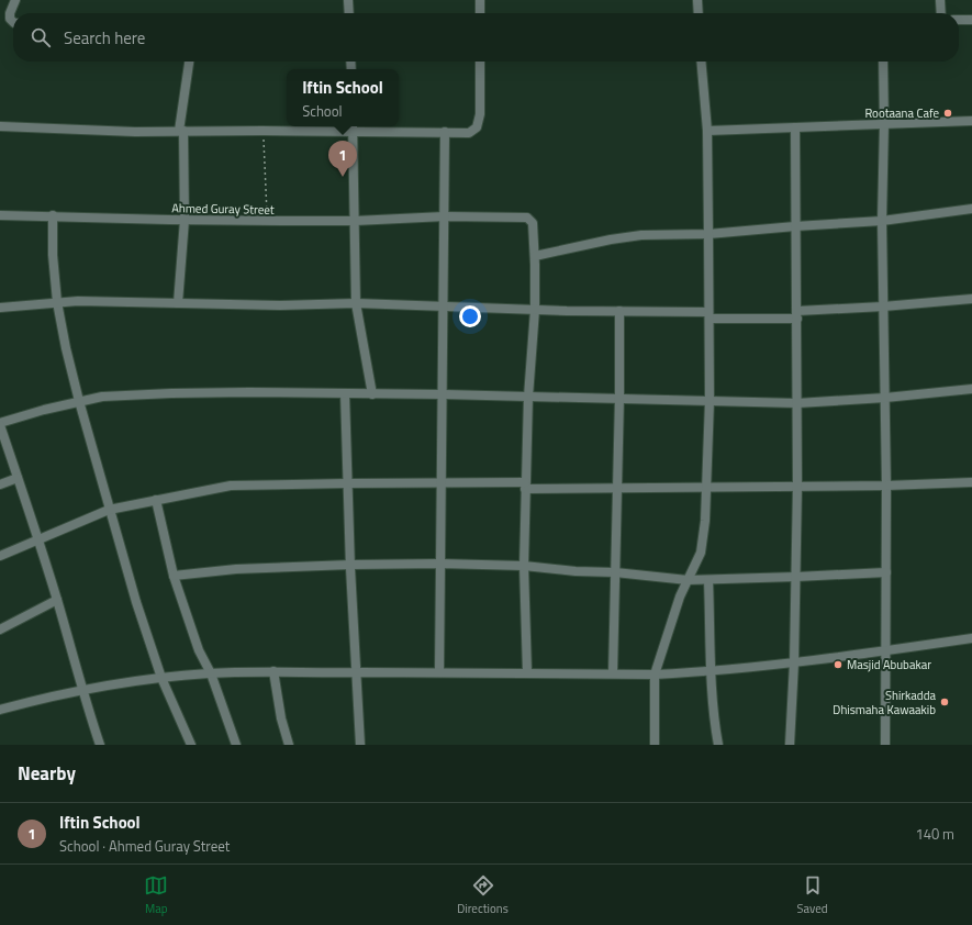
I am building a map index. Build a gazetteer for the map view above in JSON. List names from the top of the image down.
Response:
{
  "streets": {
    "street": ["Ahmed Guray Street"]
  },
  "places": ["Rootaana Cafe", "Masjid Abubakar", "Shirkadda Dhismaha Kawaakib"],
  "page": {
    "search": "Search here",
    "popup": ["Iftin School", "School"],
    "pins": "1",
    "heading": "Nearby",
    "list": [
      {
        "mark": "1",
        "name": "Iftin School",
        "note": "School · Ahmed Guray Street",
        "value": "140 m"
      }
    ],
    "nav": ["Map", "Directions", "Saved"]
  }
}
